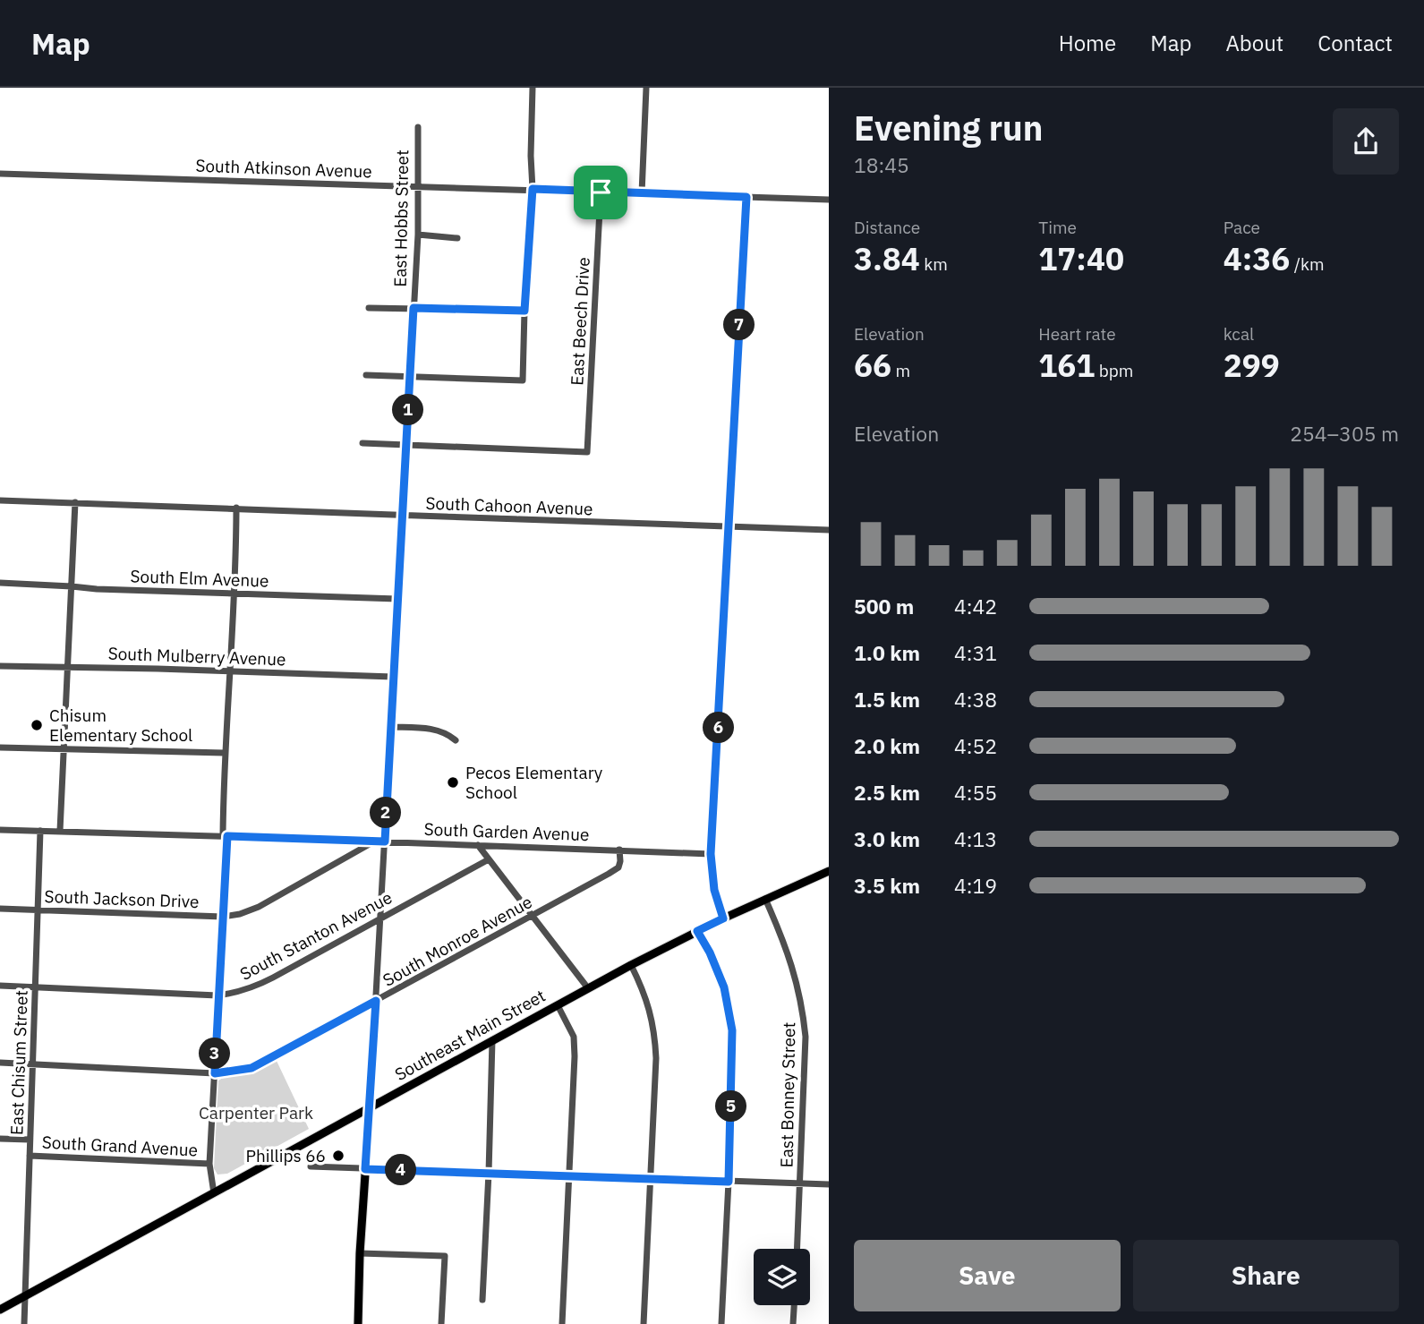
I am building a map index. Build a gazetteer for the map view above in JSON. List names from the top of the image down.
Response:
{
  "streets": {
    "main road": ["East Hobbs Street", "Southeast Main Street"],
    "street": [
      "South Atkinson Avenue",
      "East Beech Drive",
      "South Cahoon Avenue",
      "South Elm Avenue",
      "South Mulberry Avenue",
      "South Garden Avenue",
      "South Jackson Drive",
      "South Stanton Avenue",
      "South Monroe Avenue",
      "East Chisum Street",
      "East Bonney Street",
      "South Grand Avenue"
    ]
  },
  "crossings": [
    ["South Atkinson Avenue", "East Hobbs Street"],
    ["South Atkinson Avenue", "East Beech Drive"],
    ["East Hobbs Street", "East Beech Drive"],
    ["East Hobbs Street", "South Cahoon Avenue"],
    ["East Hobbs Street", "South Elm Avenue"],
    ["East Hobbs Street", "South Mulberry Avenue"],
    ["East Hobbs Street", "South Garden Avenue"],
    ["East Hobbs Street", "South Stanton Avenue"],
    ["East Hobbs Street", "South Monroe Avenue"],
    ["East Hobbs Street", "Southeast Main Street"],
    ["South Garden Avenue", "South Jackson Drive"],
    ["South Garden Avenue", "South Monroe Avenue"],
    ["South Garden Avenue", "East Chisum Street"],
    ["South Jackson Drive", "East Chisum Street"],
    ["South Stanton Avenue", "East Chisum Street"],
    ["South Monroe Avenue", "East Chisum Street"],
    ["Southeast Main Street", "East Chisum Street"],
    ["Southeast Main Street", "East Bonney Street"],
    ["East Chisum Street", "South Grand Avenue"]
  ],
  "parks": ["Carpenter Park"],
  "places": ["Chisum Elementary School", "Pecos Elementary School", "Phillips 66"],
  "page": {
    "header": "Map",
    "nav": [
      "Home",
      "Map",
      "About",
      "Contact"
    ],
    "heading": ["Evening run", "18:45"],
    "stats": [
      ["Distance", "3.84 km"],
      ["Time", "17:40"],
      ["Pace", "4:36 /km"],
      ["Elevation", "66 m"],
      ["Heart rate", "161 bpm"],
      ["kcal", "299"]
    ],
    "pins": [
      "7",
      "1",
      "6",
      "2",
      "3",
      "5",
      "4"
    ],
    "chart": ["Elevation", "254–305 m"],
    "list": [
      {
        "name": "500 m",
        "note": "4:42"
      },
      {
        "name": "1.0 km",
        "note": "4:31"
      },
      {
        "name": "1.5 km",
        "note": "4:38"
      },
      {
        "name": "2.0 km",
        "note": "4:52"
      },
      {
        "name": "2.5 km",
        "note": "4:55"
      },
      {
        "name": "3.0 km",
        "note": "4:13"
      },
      {
        "name": "3.5 km",
        "note": "4:19"
      }
    ],
    "buttons": ["Save", "Share"]
  }
}
